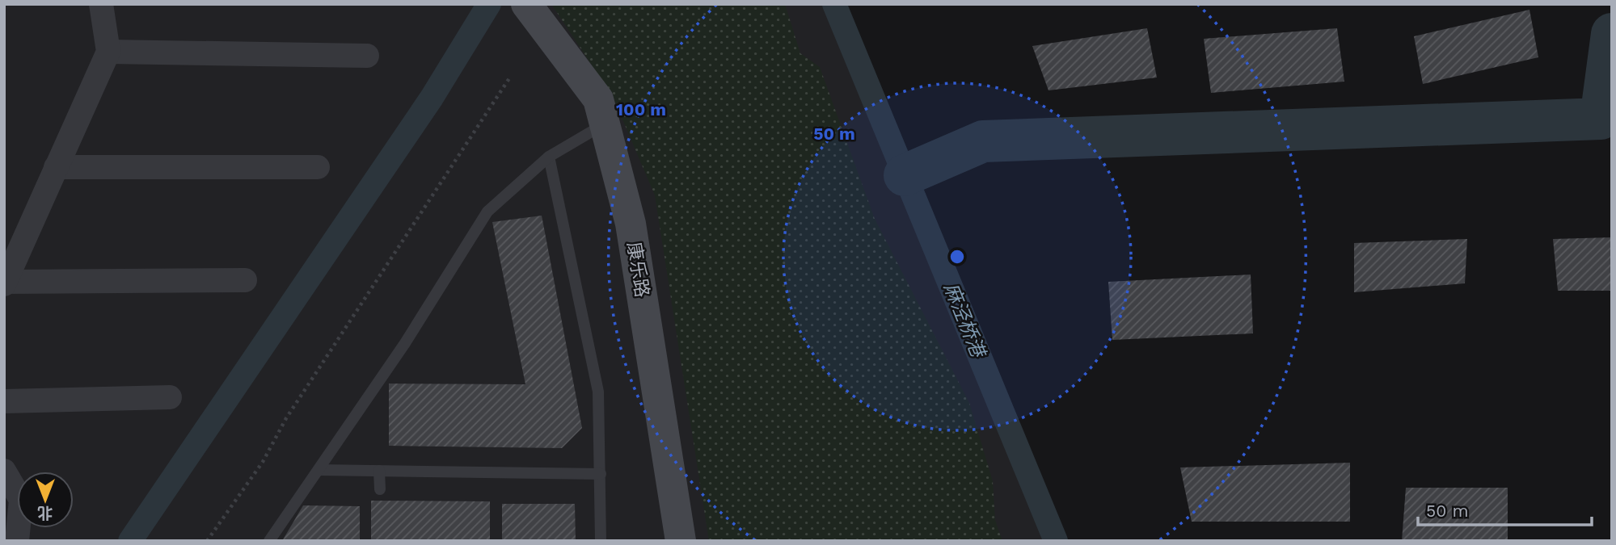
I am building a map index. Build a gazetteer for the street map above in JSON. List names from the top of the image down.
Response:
{
  "streets": {
    "street": ["康乐路"]
  },
  "water": ["麻泾桥港"],
  "scale_bar": "50 m",
  "north": "bottom",
  "rings": ["100 m", "50 m"]
}
